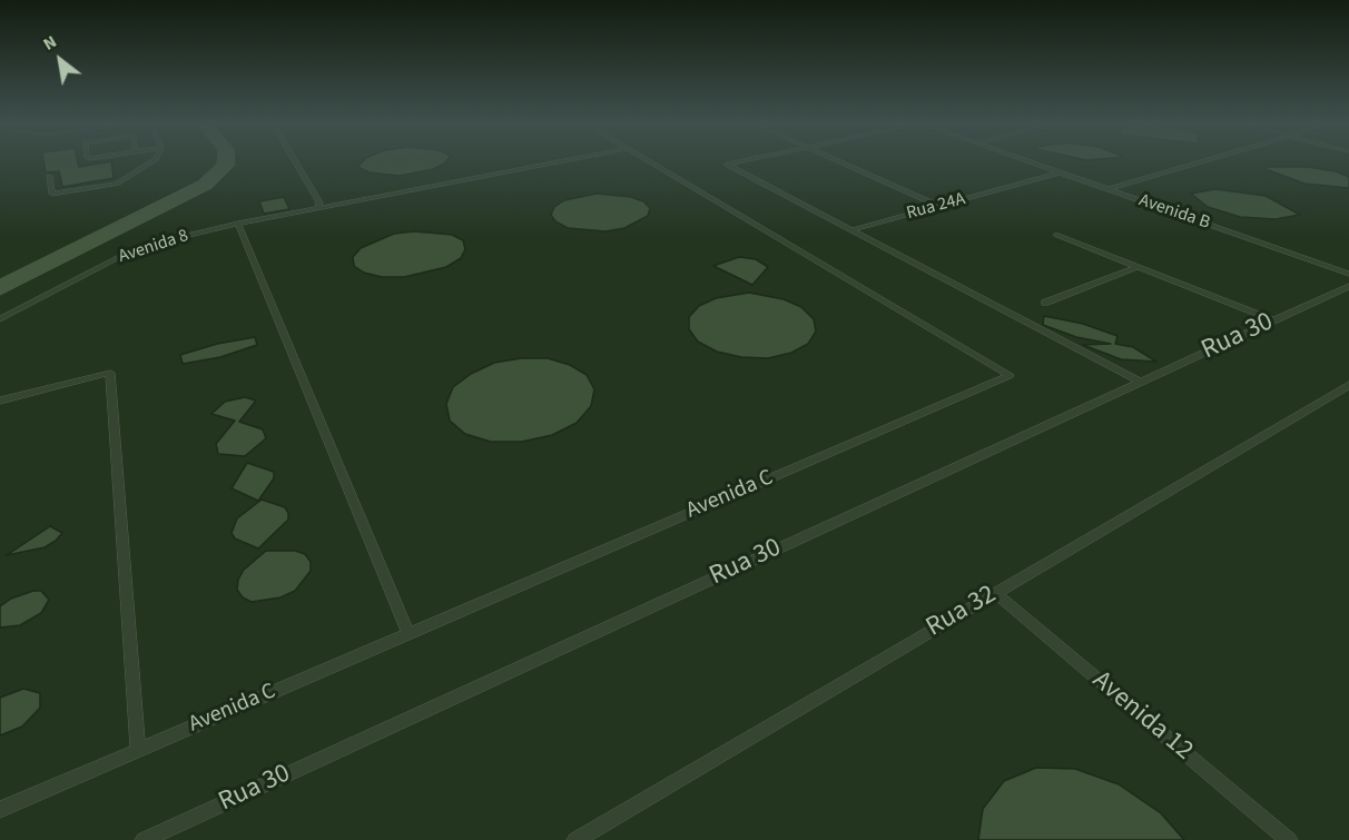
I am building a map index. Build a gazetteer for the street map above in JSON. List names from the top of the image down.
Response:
{
  "streets": {
    "lane": [
      "Rua 24A",
      "Avenida B",
      "Avenida 8",
      "Rua 30",
      "Avenida C",
      "Rua 32",
      "Avenida 12"
    ]
  },
  "crossings": [
    ["Rua 24A", "Avenida B"],
    ["Rua 32", "Avenida 12"]
  ],
  "north": "top left"
}
